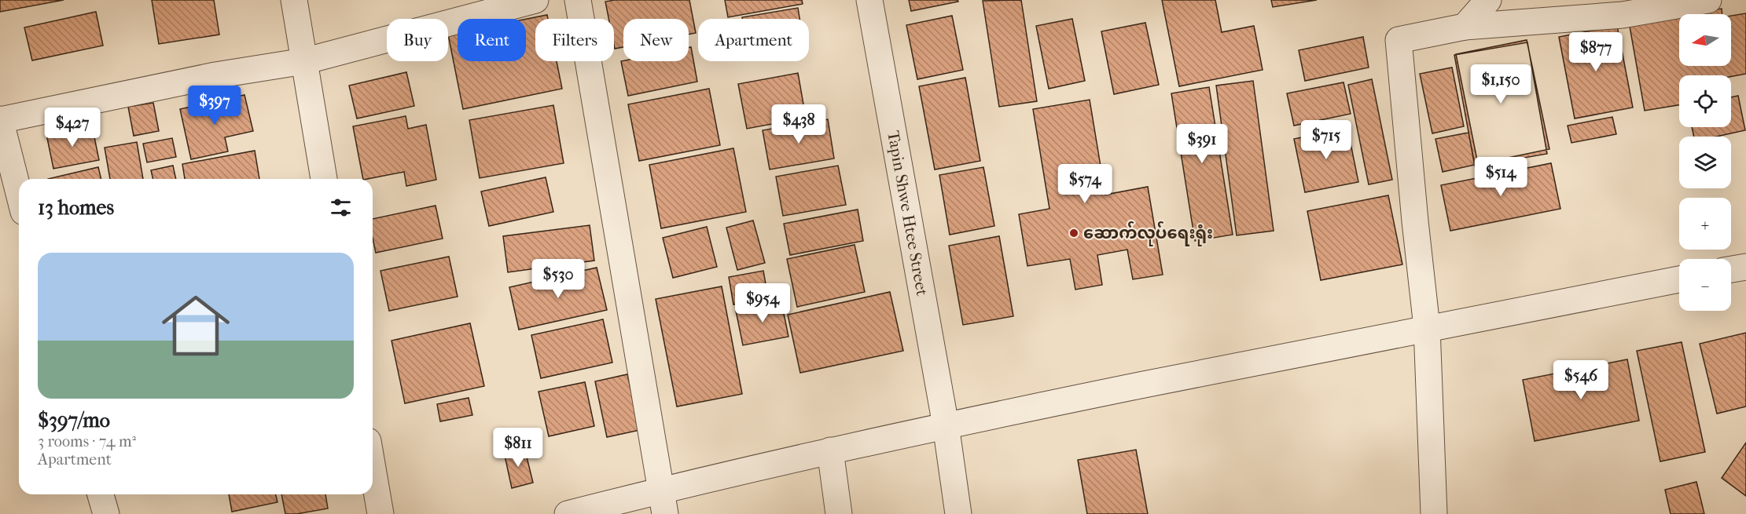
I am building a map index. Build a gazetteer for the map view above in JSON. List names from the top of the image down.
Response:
{
  "streets": {
    "street": ["Tapin Shwe Htee Street"]
  },
  "places": ["ဆောက်လုပ်ရေးရုံး"],
  "north": "left",
  "page": {
    "map_buttons": ["+", "−"],
    "chip": [
      "Buy",
      "Rent",
      "Filters",
      "New",
      "Apartment"
    ],
    "price": [
      "$877",
      "$1,150",
      "$397",
      "$438",
      "$427",
      "$715",
      "$391",
      "$514",
      "$574",
      "$530",
      "$954",
      "$546",
      "$811"
    ],
    "heading": "13 homes",
    "list": [
      {
        "name": "$397/mo",
        "note": "3 rooms · 74 m² · Apartment"
      }
    ]
  }
}
